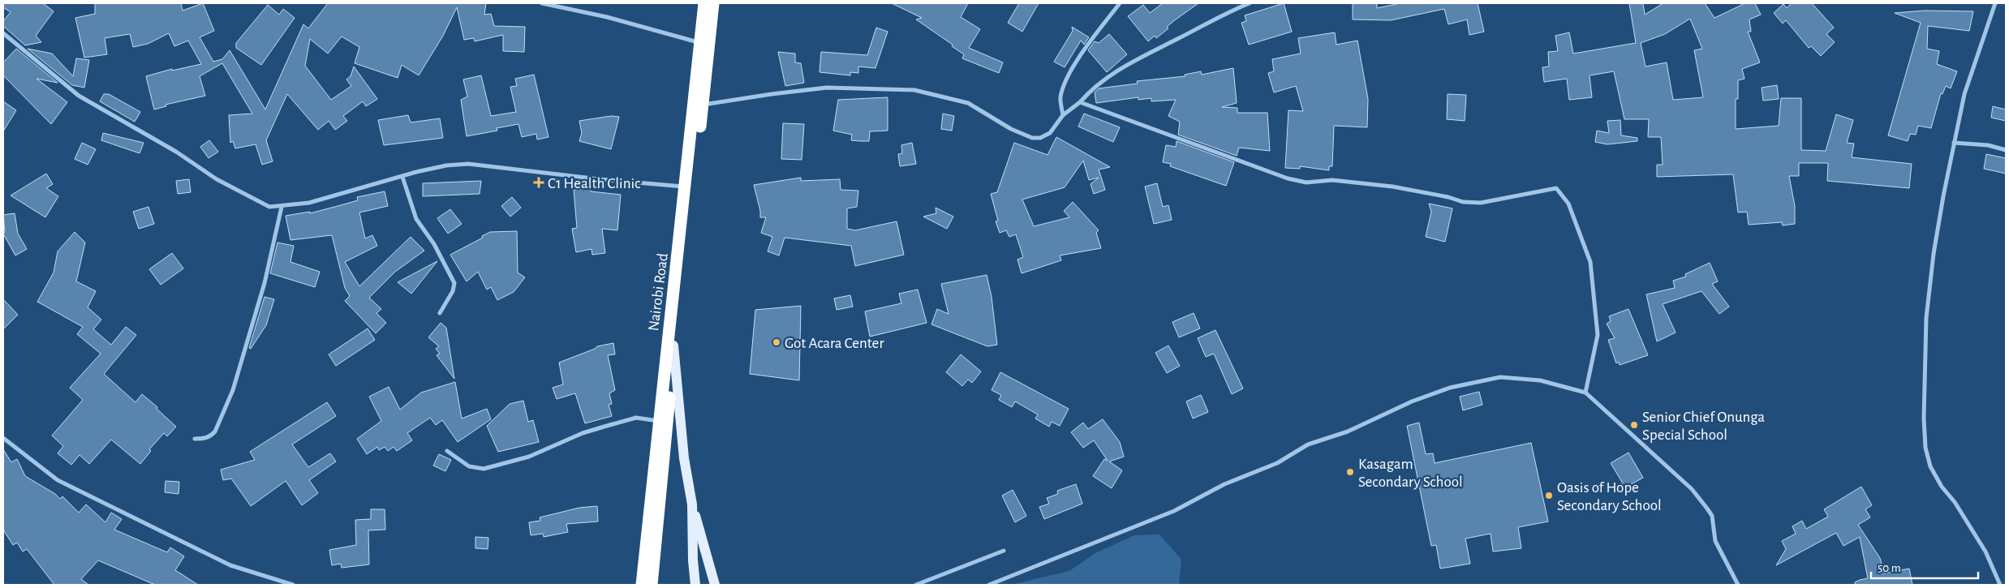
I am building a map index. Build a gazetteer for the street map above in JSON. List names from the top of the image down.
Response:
{
  "streets": {
    "highway": ["Nairobi Road"]
  },
  "places": {
    "health": ["C1 Health Clinic"],
    "other": [
      "Got Acara Center",
      "Senior Chief Onunga Special School",
      "Kasagam Secondary School",
      "Oasis of Hope Secondary School"
    ]
  },
  "scale_bar": "50 m"
}
